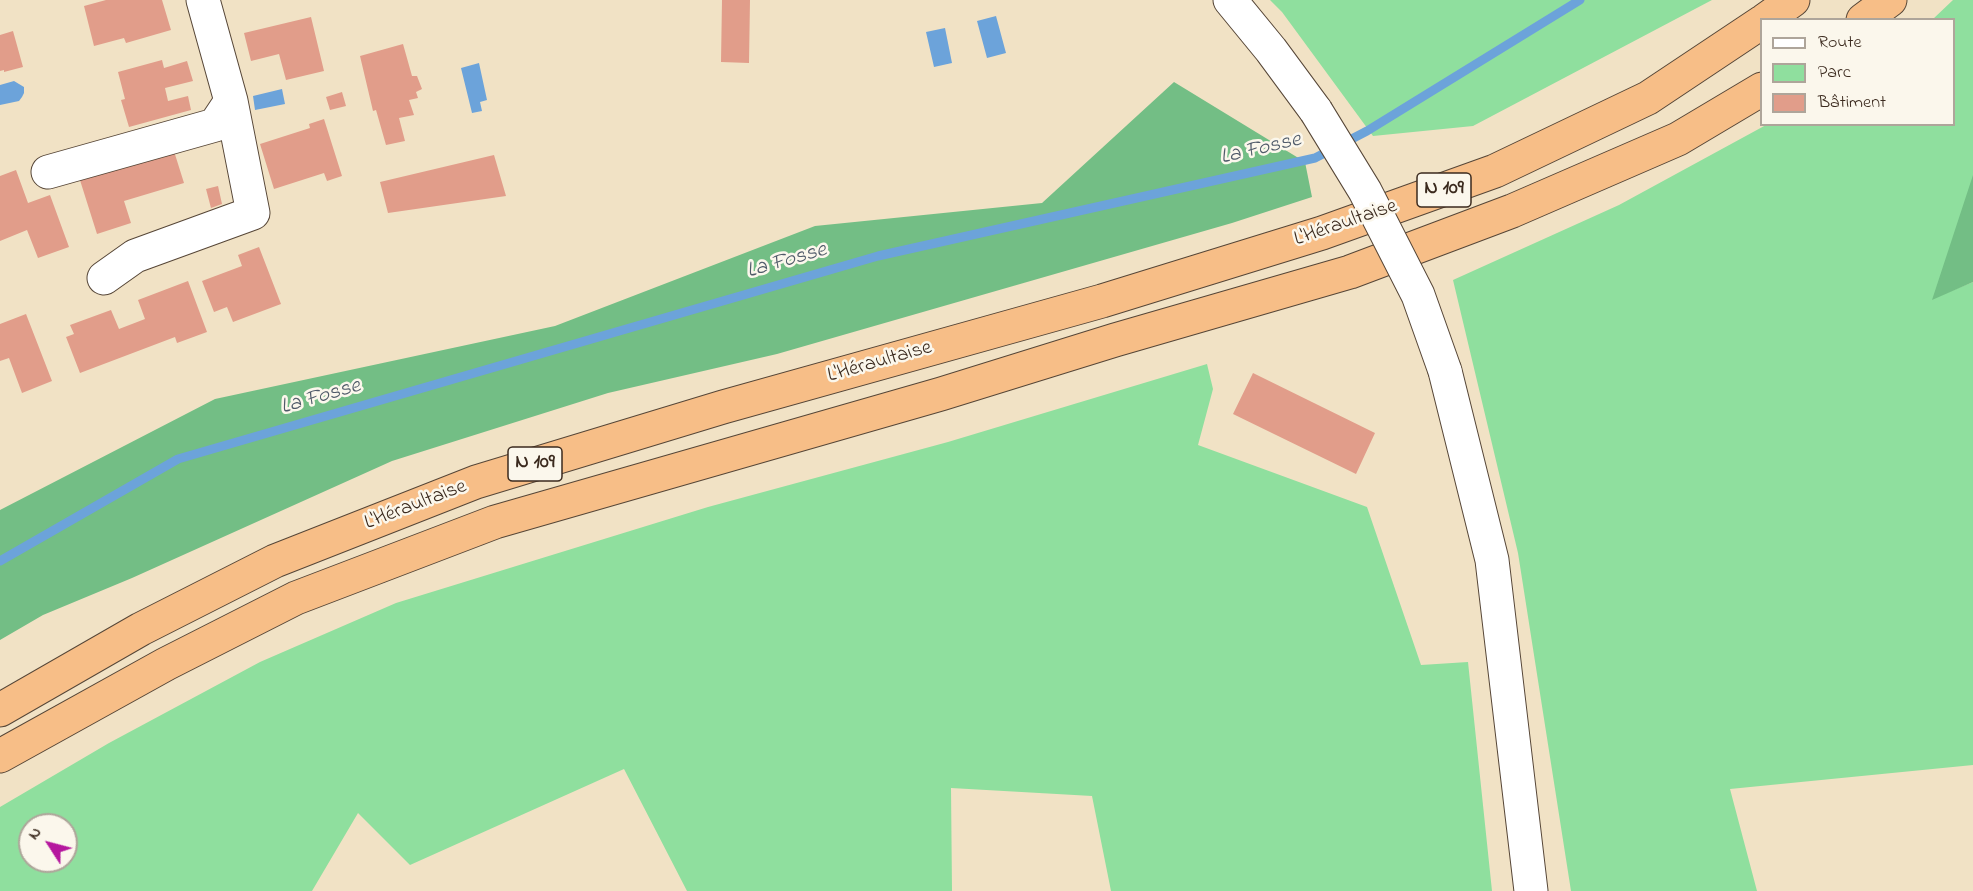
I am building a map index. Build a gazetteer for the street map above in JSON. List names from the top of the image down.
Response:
{
  "streets": {
    "highway": ["N 109", "L'Héraultaise"]
  },
  "water": ["La Fosse"],
  "legend": ["Route", "Parc", "Bâtiment"],
  "north": "top left"
}
